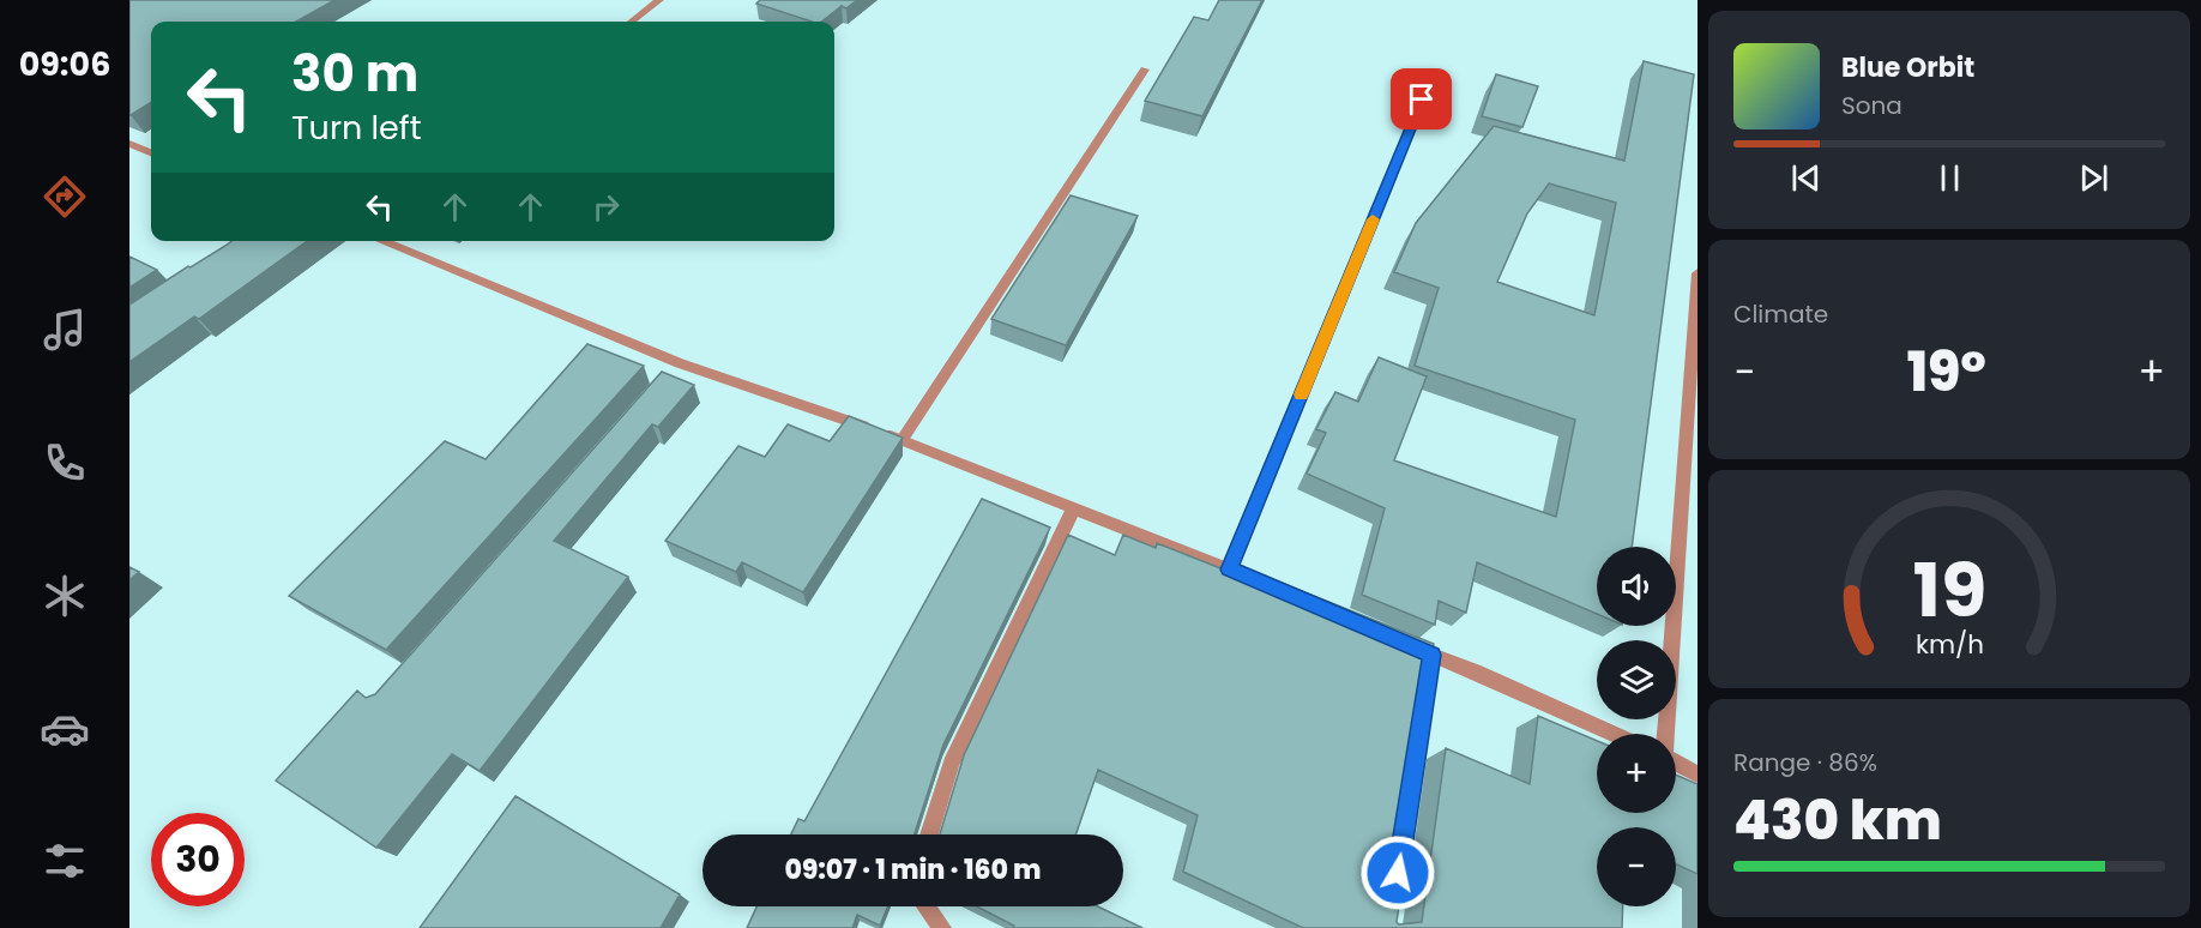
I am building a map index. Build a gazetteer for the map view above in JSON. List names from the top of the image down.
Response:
{
  "page": {
    "tabs": "09:06",
    "turn": ["30 m", "Turn left"],
    "song": ["Blue Orbit", "Sona"],
    "tile": [
      "Climate",
      ["Range · 86%", "430 km"]
    ],
    "heat": ["−", "19°", "+"],
    "map_buttons": ["+", "−"],
    "limit": "30",
    "trip": "09:07 · 1 min · 160 m",
    "gauge": ["19", "km/h"]
  }
}
